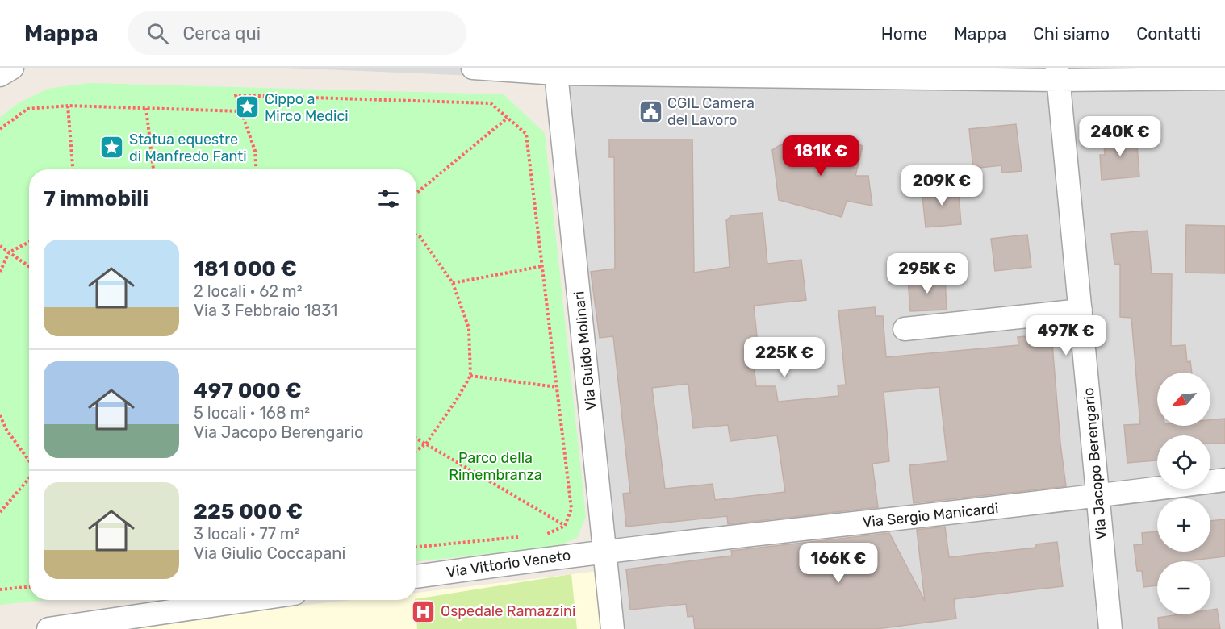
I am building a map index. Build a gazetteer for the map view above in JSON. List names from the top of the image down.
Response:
{
  "streets": {
    "street": [
      "Via Guido Molinari",
      "Via Jacopo Berengario",
      "Via Sergio Manicardi",
      "Via Vittorio Veneto"
    ]
  },
  "crossings": [
    ["Via Guido Molinari", "Via Sergio Manicardi"],
    ["Via Guido Molinari", "Via Vittorio Veneto"],
    ["Via Jacopo Berengario", "Via Sergio Manicardi"],
    ["Via Sergio Manicardi", "Via Vittorio Veneto"]
  ],
  "parks": ["Parco della Rimembranza"],
  "places": {
    "place": ["Cippo a Mirco Medici", "Statua equestre di Manfredo Fanti"],
    "public building": ["CGIL Camera del Lavoro"],
    "hospital": ["Ospedale Ramazzini"]
  },
  "north": "bottom left",
  "page": {
    "header": "Mappa",
    "search": "Cerca qui",
    "nav": [
      "Home",
      "Mappa",
      "Chi siamo",
      "Contatti"
    ],
    "price": [
      "240K €",
      "181K €",
      "209K €",
      "295K €",
      "497K €",
      "225K €",
      "166K €"
    ],
    "heading": "7 immobili",
    "list": [
      {
        "name": "181 000 €",
        "note": "2 locali · 62 m² · Via 3 Febbraio 1831"
      },
      {
        "name": "497 000 €",
        "note": "5 locali · 168 m² · Via Jacopo Berengario"
      },
      {
        "name": "225 000 €",
        "note": "3 locali · 77 m² · Via Giulio Coccapani"
      }
    ],
    "map_buttons": ["+", "−"]
  }
}
